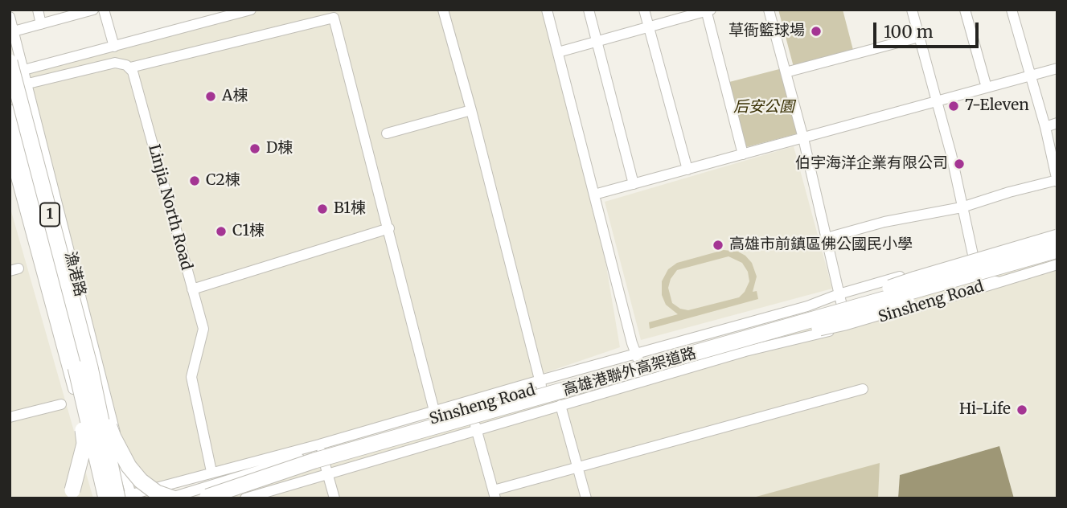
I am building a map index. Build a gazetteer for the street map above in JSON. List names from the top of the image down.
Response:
{
  "streets": {
    "highway": ["1", "高雄港聯外高架道路"],
    "street": ["Linjia North Road", "漁港路", "Sinsheng Road"]
  },
  "crossings": [
    ["Linjia North Road", "Sinsheng Road"],
    ["1", "漁港路"],
    ["漁港路", "Sinsheng Road"]
  ],
  "parks": ["后安公園"],
  "places": [
    "草衙籃球場",
    "A棟",
    "7-Eleven",
    "D棟",
    "伯宇海洋企業有限公司",
    "C2棟",
    "B1棟",
    "C1棟",
    "高雄市前鎮區佛公國民小學",
    "Hi-Life"
  ],
  "scale_bar": "100 m"
}
